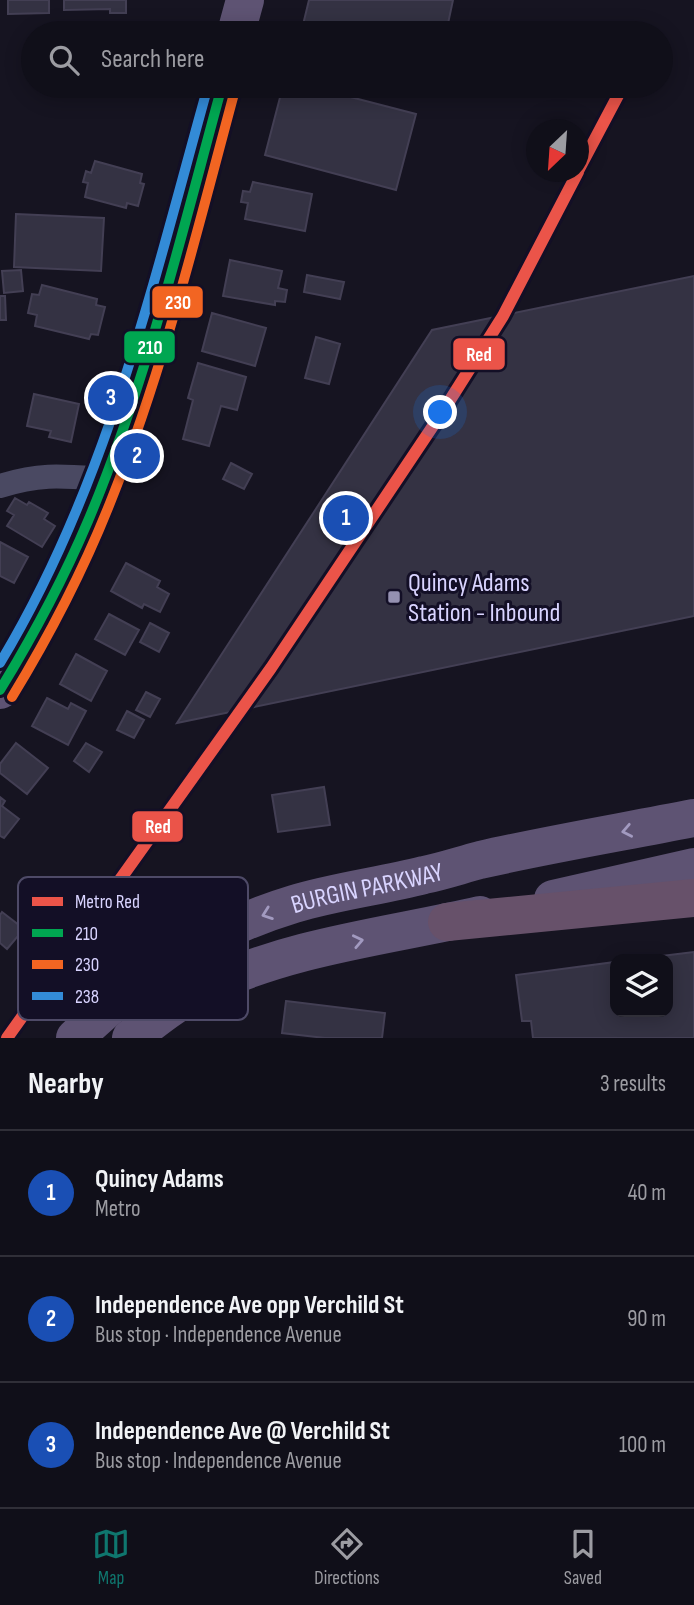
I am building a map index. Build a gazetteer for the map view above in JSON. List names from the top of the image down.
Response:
{
  "streets": {
    "main road": ["BURGIN PARKWAY"]
  },
  "places": {
    "transit": ["Quincy Adams Station - Inbound"]
  },
  "lines": [
    "metro line Red",
    "transit line 210",
    "transit line 230",
    "transit line 238"
  ],
  "legend": [
    "Metro Red",
    "210",
    "230",
    "238"
  ],
  "north": "bottom left",
  "page": {
    "search": "Search here",
    "pins": ["3", "2", "1"],
    "heading": ["Nearby", "3 results"],
    "list": [
      {
        "mark": "1",
        "name": "Quincy Adams",
        "note": "Metro",
        "value": "40 m"
      },
      {
        "mark": "2",
        "name": "Independence Ave opp Verchild St",
        "note": "Bus stop · Independence Avenue",
        "value": "90 m"
      },
      {
        "mark": "3",
        "name": "Independence Ave @ Verchild St",
        "note": "Bus stop · Independence Avenue",
        "value": "100 m"
      }
    ],
    "nav": ["Map", "Directions", "Saved"]
  }
}
